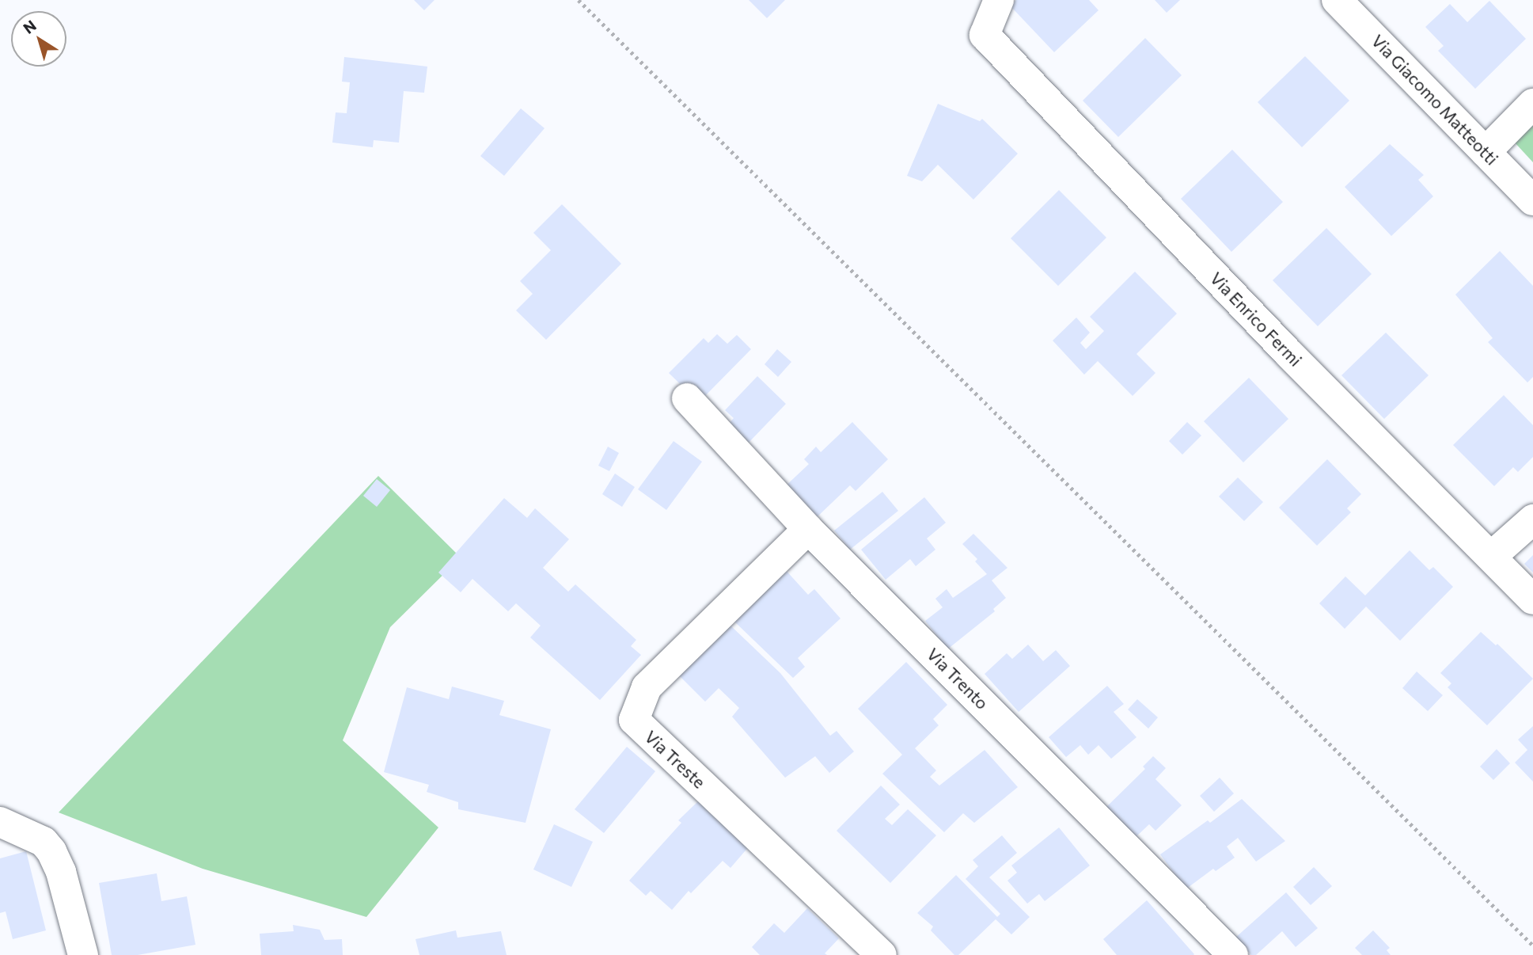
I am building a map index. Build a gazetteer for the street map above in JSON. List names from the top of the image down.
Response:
{
  "streets": {
    "street": [
      "Via Giacomo Matteotti",
      "Via Enrico Fermi",
      "Via Trento",
      "Via Treste"
    ]
  },
  "crossings": [
    ["Via Trento", "Via Treste"]
  ],
  "north": "top left"
}
